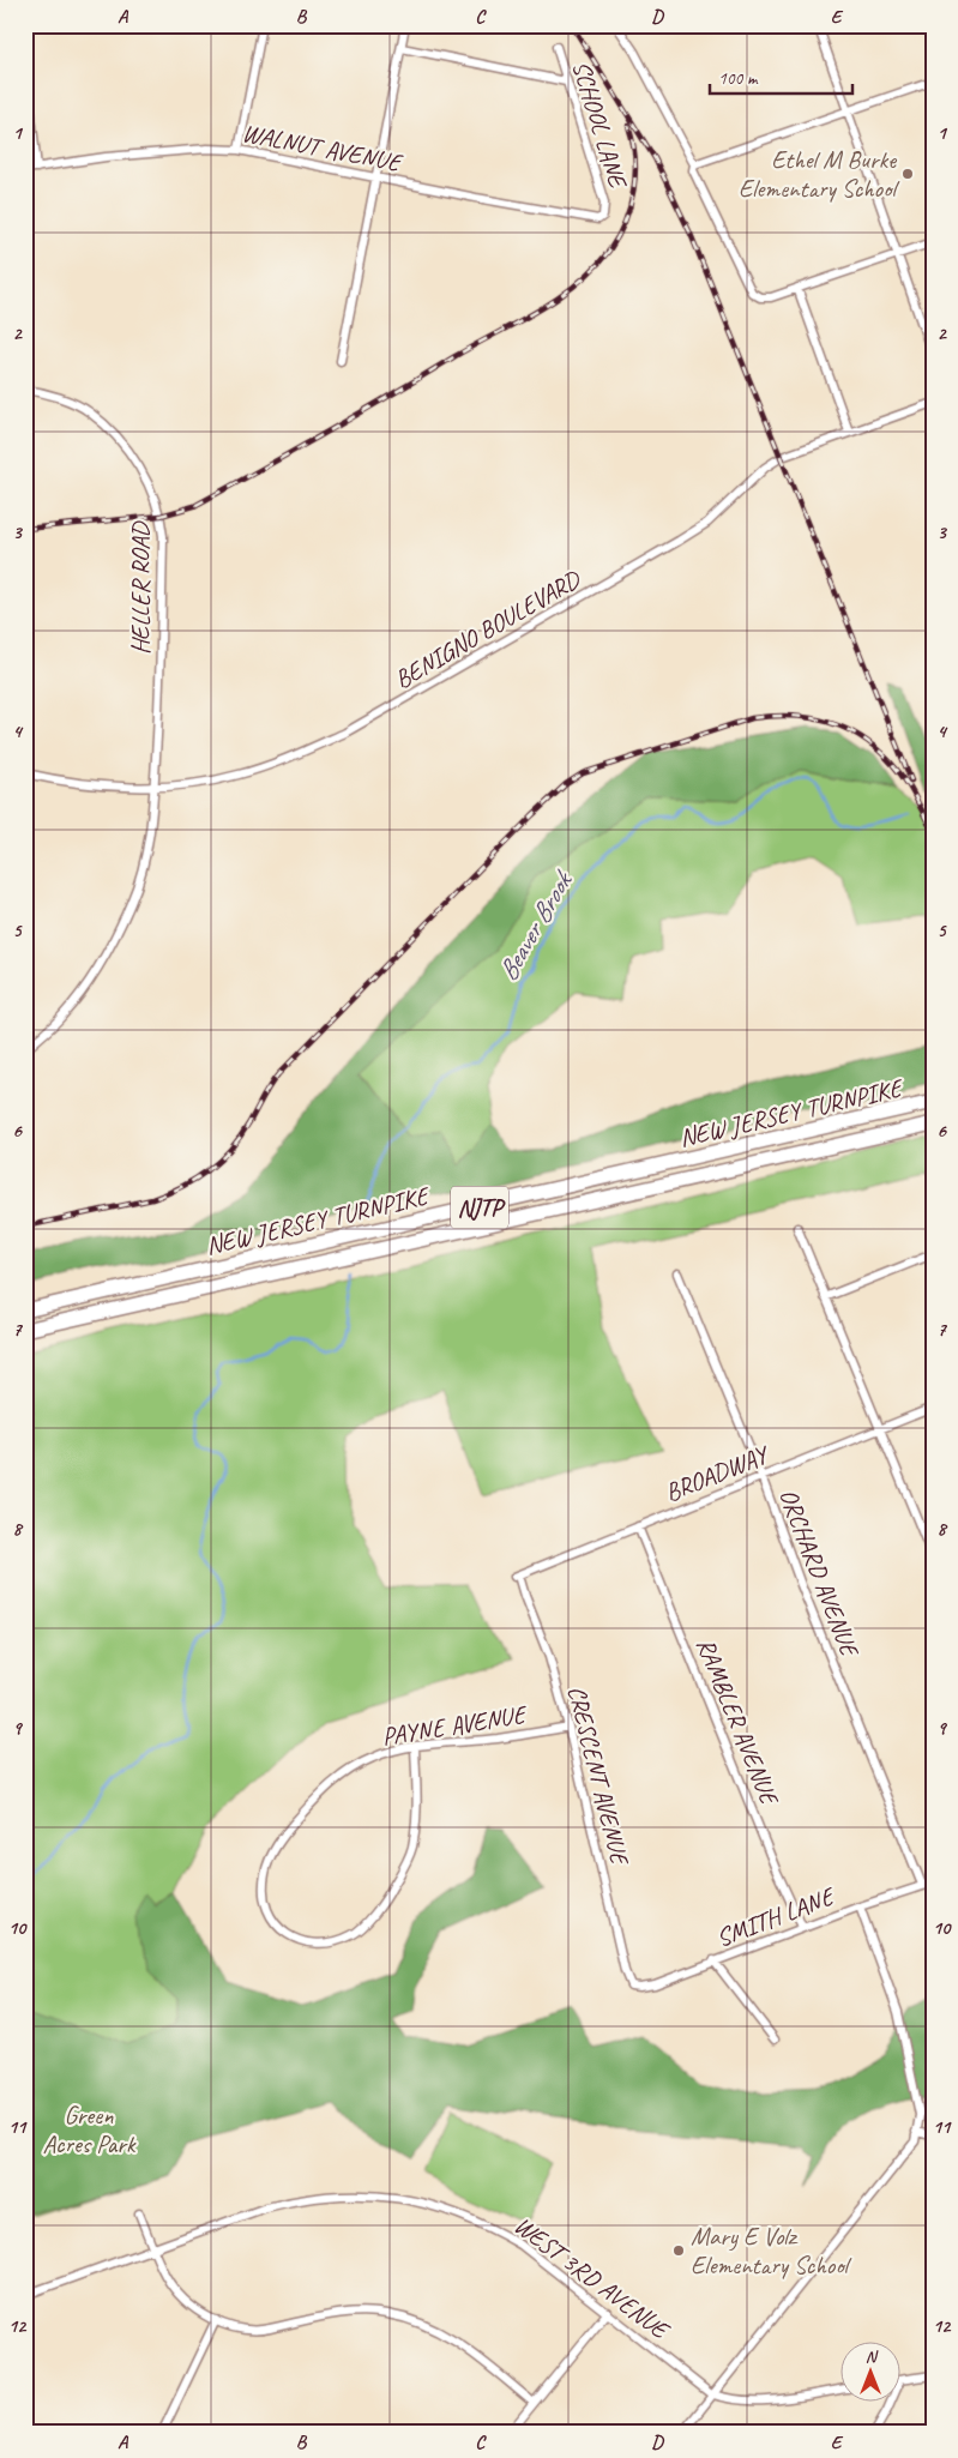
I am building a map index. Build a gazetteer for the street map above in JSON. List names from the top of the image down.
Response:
{
  "streets": {
    "highway": ["NEW JERSEY TURNPIKE", "NJTP"],
    "street": [
      "SCHOOL LANE",
      "WALNUT AVENUE",
      "HELLER ROAD",
      "BENIGNO BOULEVARD",
      "BROADWAY",
      "ORCHARD AVENUE",
      "RAMBLER AVENUE",
      "PAYNE AVENUE",
      "CRESCENT AVENUE",
      "SMITH LANE",
      "WEST 3RD AVENUE"
    ]
  },
  "crossings": [
    ["SCHOOL LANE", "WALNUT AVENUE"],
    ["HELLER ROAD", "BENIGNO BOULEVARD"],
    ["BROADWAY", "ORCHARD AVENUE"],
    ["BROADWAY", "RAMBLER AVENUE"],
    ["BROADWAY", "CRESCENT AVENUE"],
    ["ORCHARD AVENUE", "SMITH LANE"],
    ["RAMBLER AVENUE", "SMITH LANE"],
    ["PAYNE AVENUE", "CRESCENT AVENUE"],
    ["CRESCENT AVENUE", "SMITH LANE"]
  ],
  "water": ["Beaver Brook"],
  "parks": ["Green Acres Park"],
  "places": ["Ethel M Burke Elementary School", "Mary E Volz Elementary School"],
  "scale_bar": "100 m",
  "north": "top",
  "grid": {
    "columns": [
      "A",
      "B",
      "C",
      "D",
      "E"
    ],
    "rows": [
      "1",
      "2",
      "3",
      "4",
      "5",
      "6",
      "7",
      "8",
      "9",
      "10",
      "11",
      "12"
    ]
  }
}
